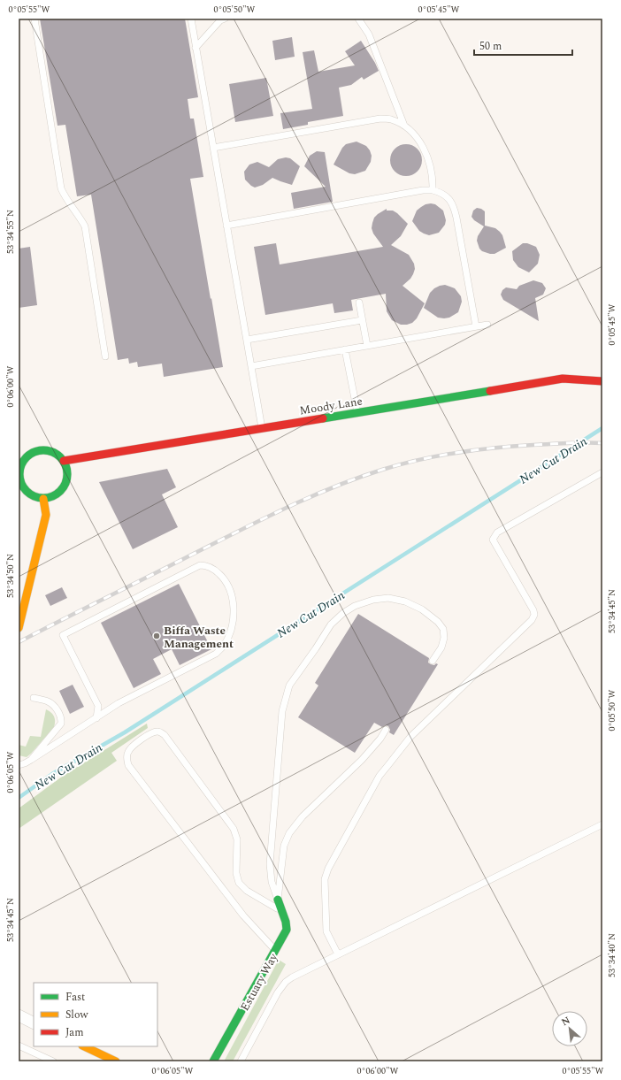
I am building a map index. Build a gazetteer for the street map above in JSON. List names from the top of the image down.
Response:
{
  "streets": {
    "street": ["Moody Lane", "Estuary Way"]
  },
  "water": ["New Cut Drain"],
  "places": ["Biffa Waste Management"],
  "legend": ["Fast", "Slow", "Jam"],
  "scale_bar": "50 m",
  "north": "top left",
  "coordinates": [
    "0°05'55\"W",
    "0°05'50\"W",
    "0°05'45\"W",
    "53°34'55\"N",
    "0°06'00\"W",
    "53°34'50\"N",
    "53°34'45\"N",
    "0°06'05\"W",
    "53°34'40\"N"
  ]
}
